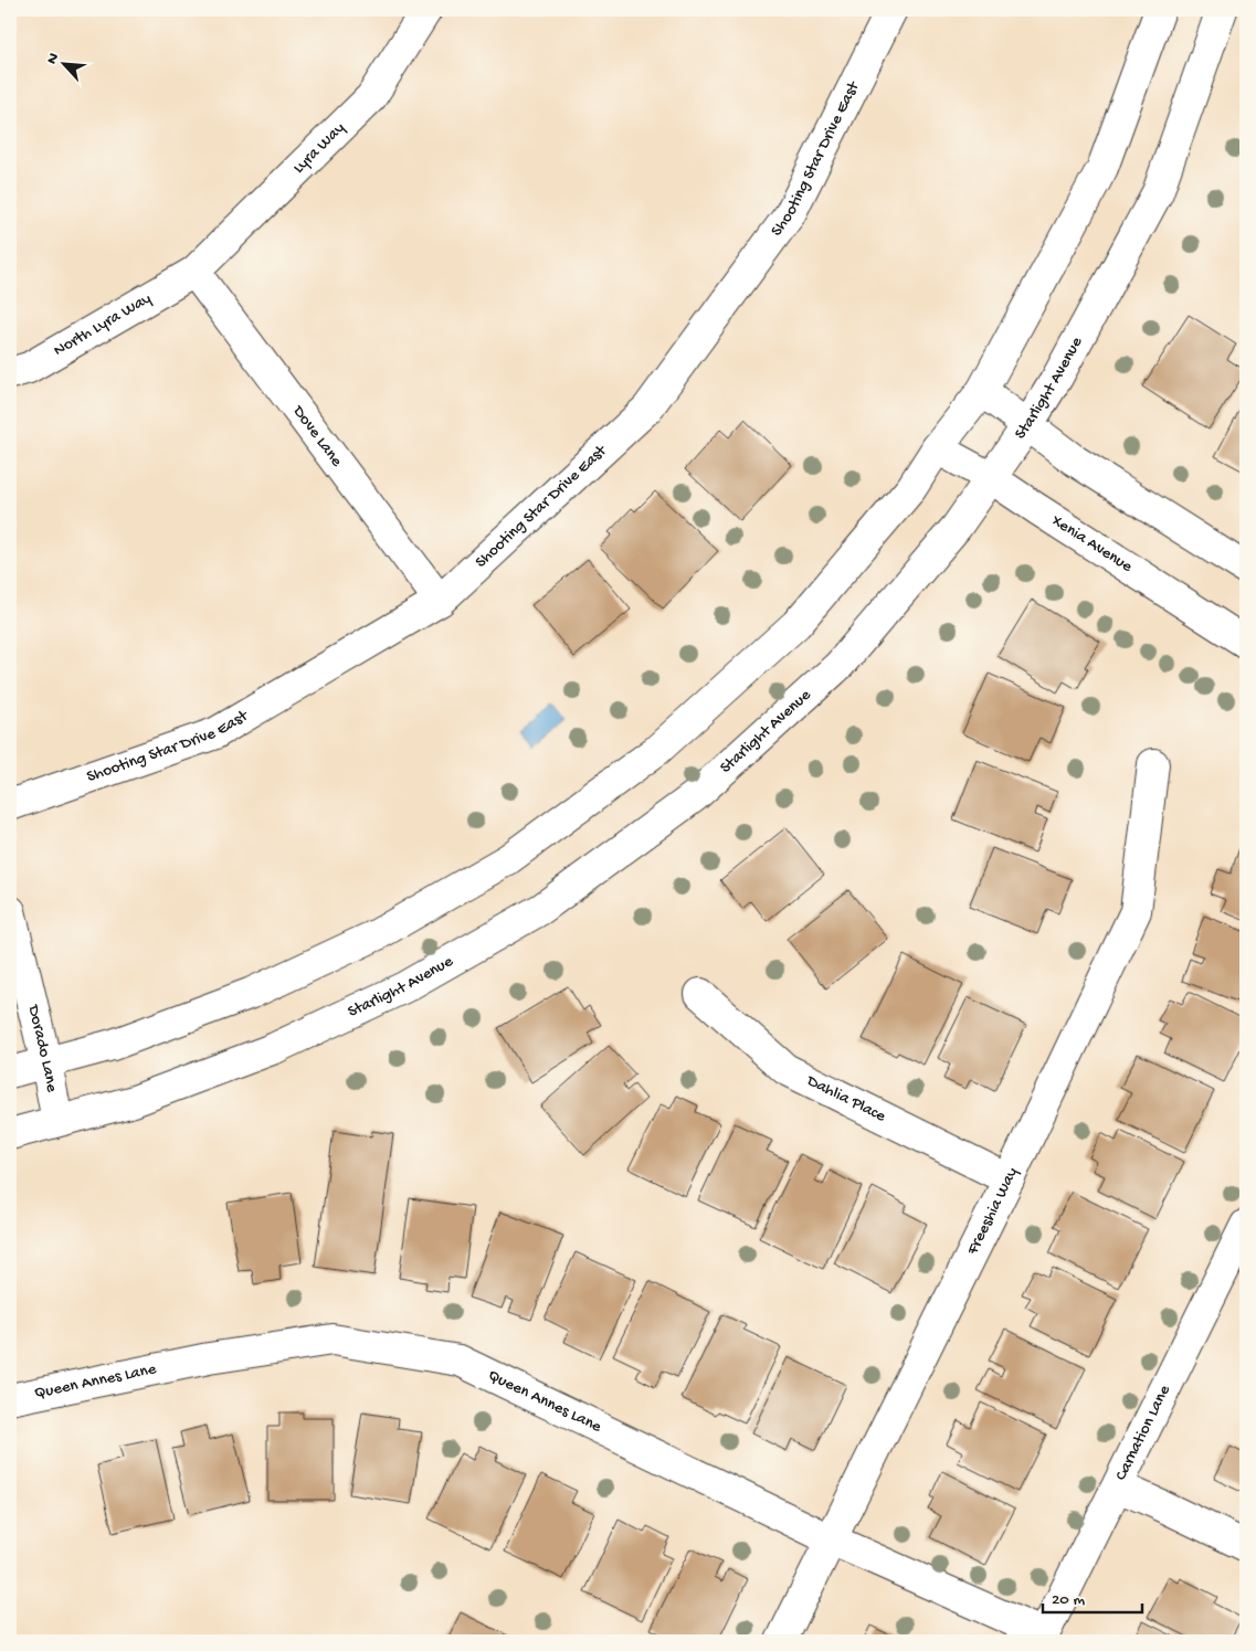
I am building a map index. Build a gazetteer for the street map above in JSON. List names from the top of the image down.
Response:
{
  "streets": {
    "street": [
      "Lyra Way",
      "Shooting Star Drive East",
      "North Lyra Way",
      "Starlight Avenue",
      "Dove Lane",
      "Xenia Avenue",
      "Dorado Lane",
      "Dahlia Place",
      "Freeshia Way",
      "Queen Annes Lane",
      "Carnation Lane"
    ]
  },
  "crossings": [
    ["Lyra Way", "North Lyra Way"],
    ["Lyra Way", "Dove Lane"],
    ["Shooting Star Drive East", "Dove Lane"],
    ["North Lyra Way", "Dove Lane"],
    ["Starlight Avenue", "Xenia Avenue"],
    ["Starlight Avenue", "Dorado Lane"],
    ["Dahlia Place", "Freeshia Way"],
    ["Freeshia Way", "Queen Annes Lane"],
    ["Queen Annes Lane", "Carnation Lane"]
  ],
  "scale_bar": "20 m",
  "north": "top left"
}
